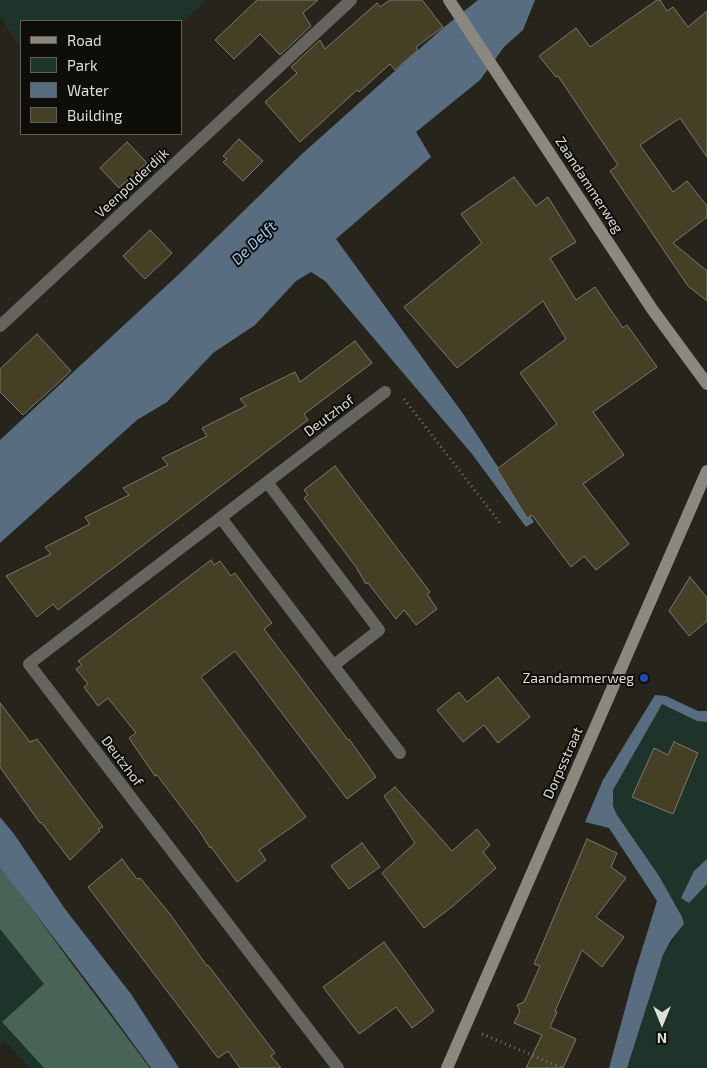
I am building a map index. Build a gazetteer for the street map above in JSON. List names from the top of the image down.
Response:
{
  "streets": {
    "street": [
      "Veenpolderdijk",
      "Zaandammerweg",
      "Deutzhof",
      "Dorpsstraat"
    ]
  },
  "water": ["De Delft"],
  "places": ["Zaandammerweg"],
  "legend": [
    "Road",
    "Park",
    "Water",
    "Building"
  ],
  "north": "bottom"
}
